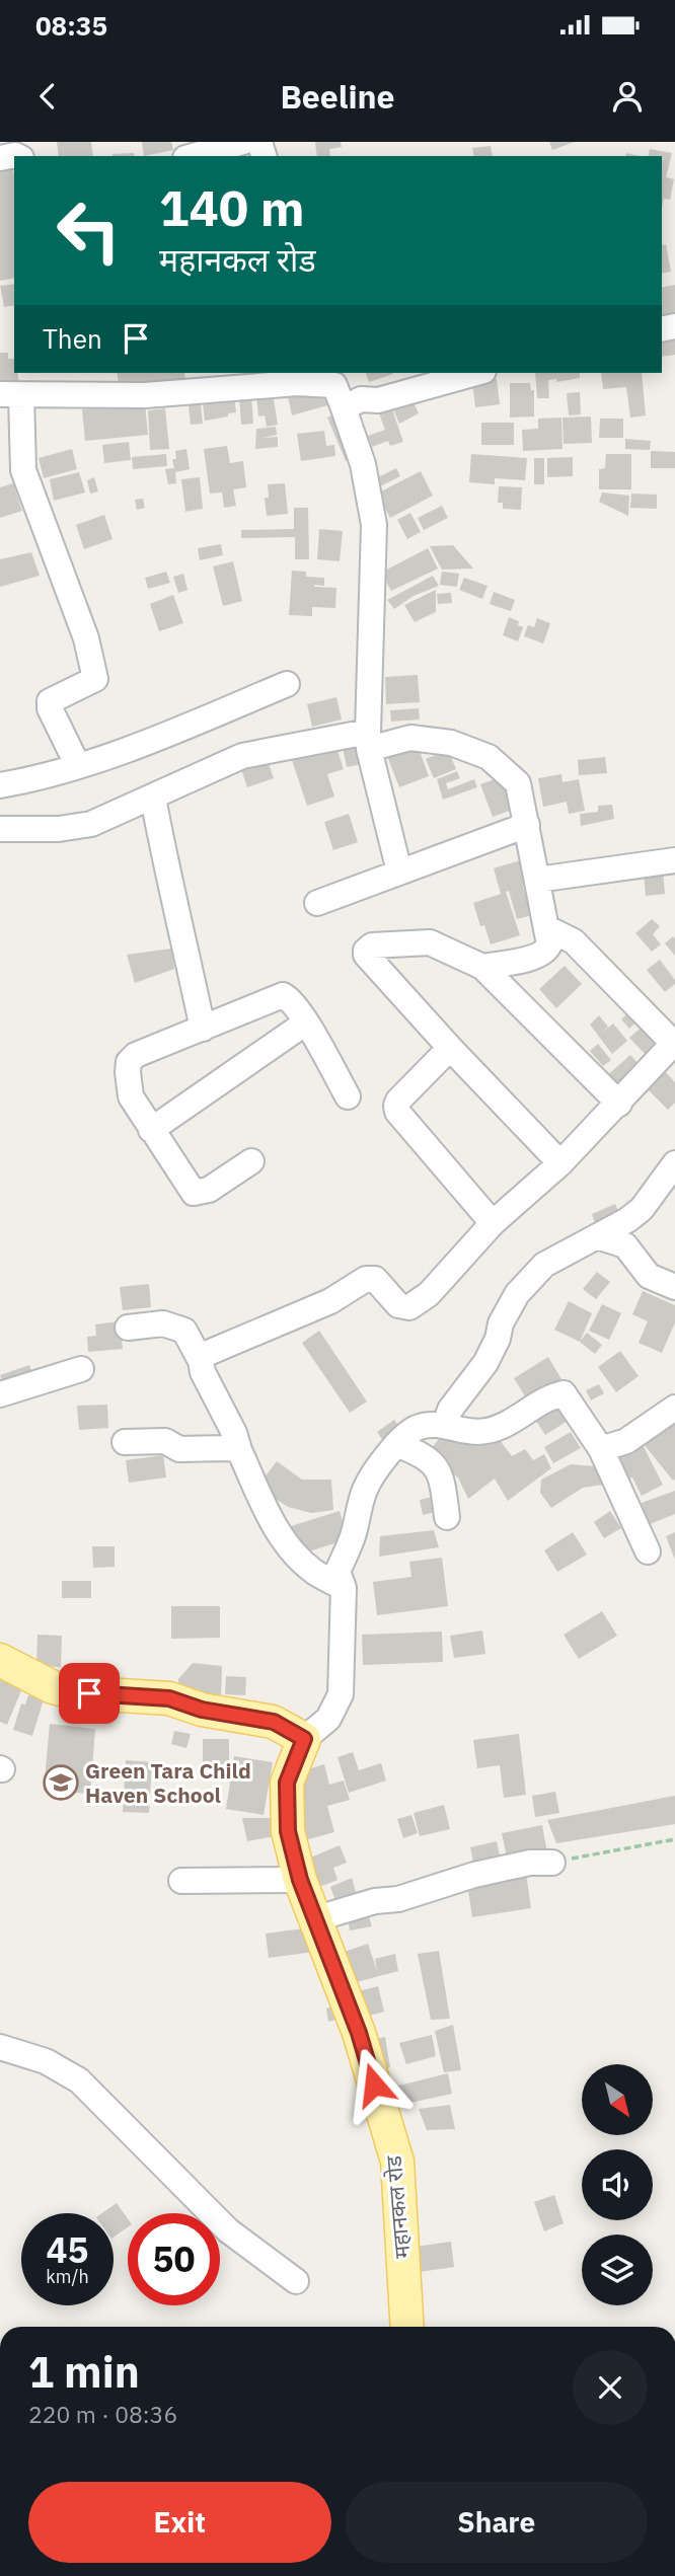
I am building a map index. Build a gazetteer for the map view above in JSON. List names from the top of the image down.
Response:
{
  "streets": {
    "main road": ["महानकल रोड"]
  },
  "places": {
    "school or university": ["Green Tara Child Haven School"]
  },
  "north": "bottom right",
  "page": {
    "status": "08:35",
    "header": "Beeline",
    "turn": ["140 m", "महानकल रोड"],
    "then": "Then",
    "speed": "45 km/h",
    "limit": "50",
    "heading": ["1 min", "220 m · 08:36"],
    "buttons": ["Exit", "Share"]
  }
}
